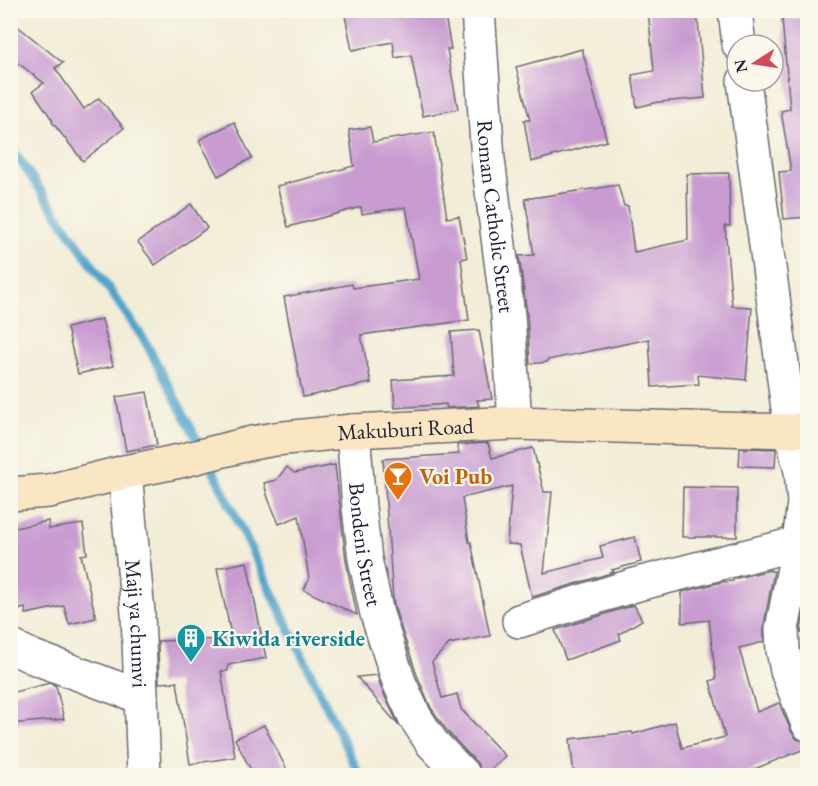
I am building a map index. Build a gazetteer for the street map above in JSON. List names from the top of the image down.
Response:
{
  "streets": {
    "street": [
      "Roman Catholic Street",
      "Makuburi Road",
      "Bondeni Street",
      "Maji ya chumvi"
    ]
  },
  "crossings": [
    ["Roman Catholic Street", "Makuburi Road"],
    ["Makuburi Road", "Bondeni Street"],
    ["Makuburi Road", "Maji ya chumvi"]
  ],
  "places": {
    "bar": ["Voi Pub"],
    "building": ["Kiwida riverside"]
  },
  "north": "left"
}
